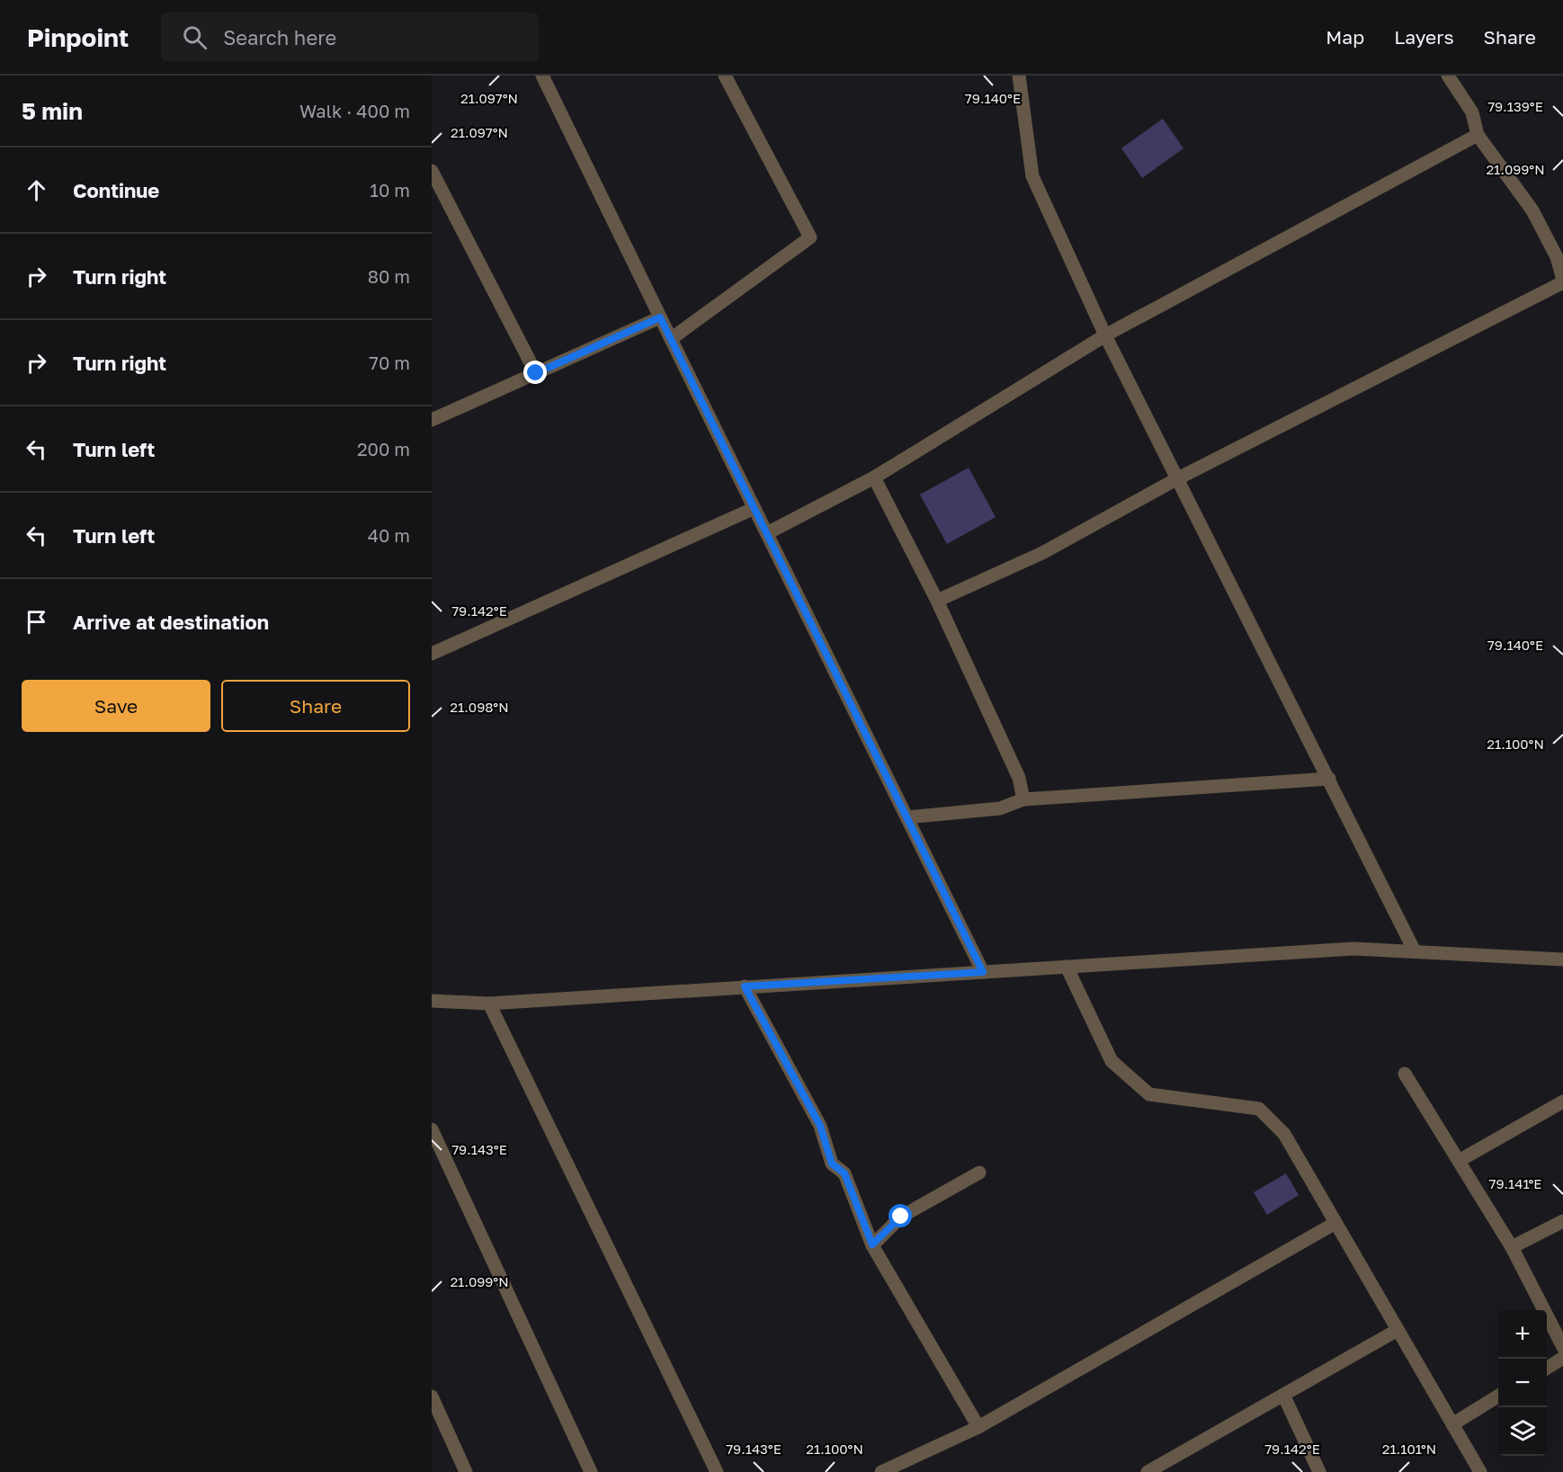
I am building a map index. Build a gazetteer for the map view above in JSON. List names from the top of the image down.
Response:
{
  "page": {
    "header": "Pinpoint",
    "search": "Search here",
    "nav": ["Map", "Layers", "Share"],
    "heading": ["5 min", "Walk · 400 m"],
    "list": [
      ["Continue", "10 m"],
      ["Turn right", "80 m"],
      ["Turn right", "70 m"],
      ["Turn left", "200 m"],
      ["Turn left", "40 m"],
      "Arrive at destination"
    ],
    "buttons": ["Save", "Share"],
    "map_buttons": ["+", "−"]
  },
  "coordinates": [
    "21.097°N",
    "79.140°E",
    "79.139°E",
    "21.099°N",
    "79.142°E",
    "21.098°N",
    "21.100°N",
    "79.143°E",
    "79.141°E",
    "21.101°N"
  ]
}
